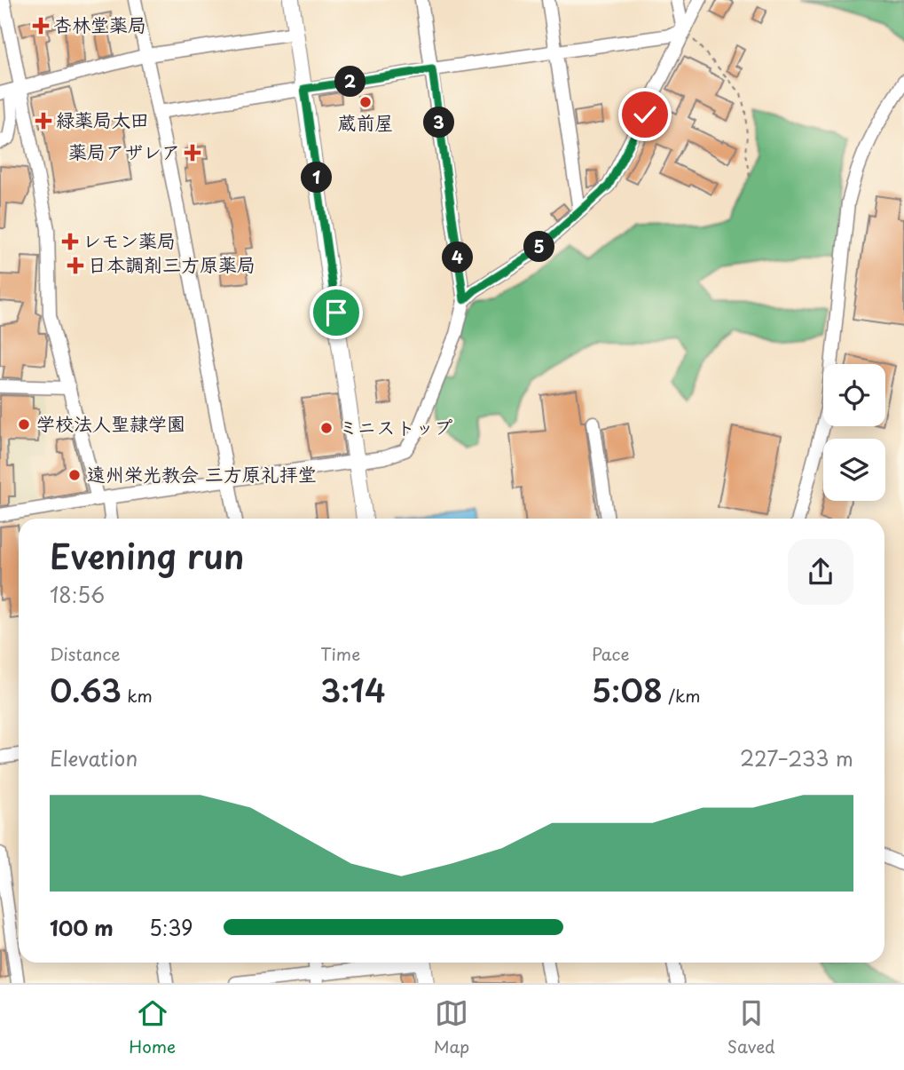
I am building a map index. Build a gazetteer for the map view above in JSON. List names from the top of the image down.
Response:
{
  "places": {
    "health": [
      "杏林堂薬局",
      "緑薬局太田",
      "薬局アザレア",
      "レモン薬局",
      "日本調剤三方原薬局"
    ],
    "other": [
      "蔵前屋",
      "学校法人聖隷学園",
      "ミニストップ",
      "遠州栄光教会 三方原礼拝堂"
    ]
  },
  "page": {
    "pins": [
      "2",
      "3",
      "1",
      "5",
      "4"
    ],
    "heading": ["Evening run", "18:56"],
    "stats": [
      ["Distance", "0.63 km"],
      ["Time", "3:14"],
      ["Pace", "5:08 /km"]
    ],
    "chart": ["Elevation", "227–233 m"],
    "list": [
      {
        "name": "100 m",
        "note": "5:39"
      }
    ],
    "tabs": ["Home", "Map", "Saved"]
  }
}
